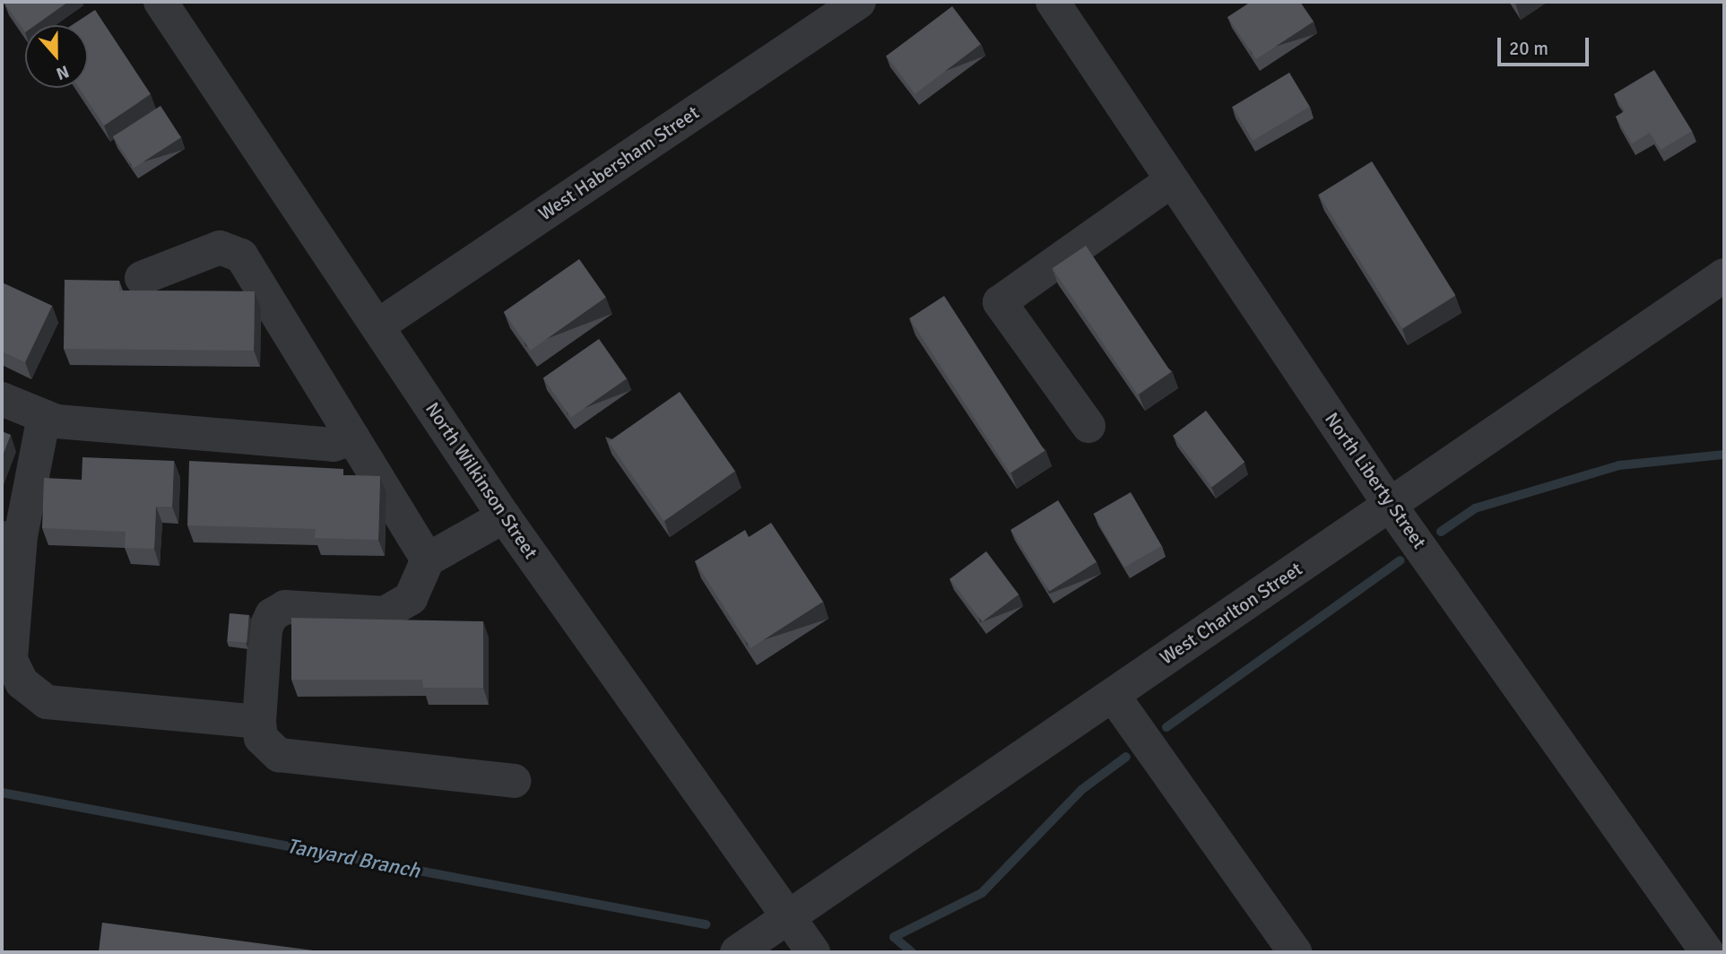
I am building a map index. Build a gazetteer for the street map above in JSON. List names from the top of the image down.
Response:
{
  "streets": {
    "street": [
      "West Habersham Street",
      "North Wilkinson Street",
      "North Liberty Street",
      "West Charlton Street"
    ]
  },
  "crossings": [
    ["West Habersham Street", "North Wilkinson Street"],
    ["North Wilkinson Street", "West Charlton Street"],
    ["North Liberty Street", "West Charlton Street"]
  ],
  "water": ["Tanyard Branch"],
  "scale_bar": "20 m",
  "north": "bottom"
}
